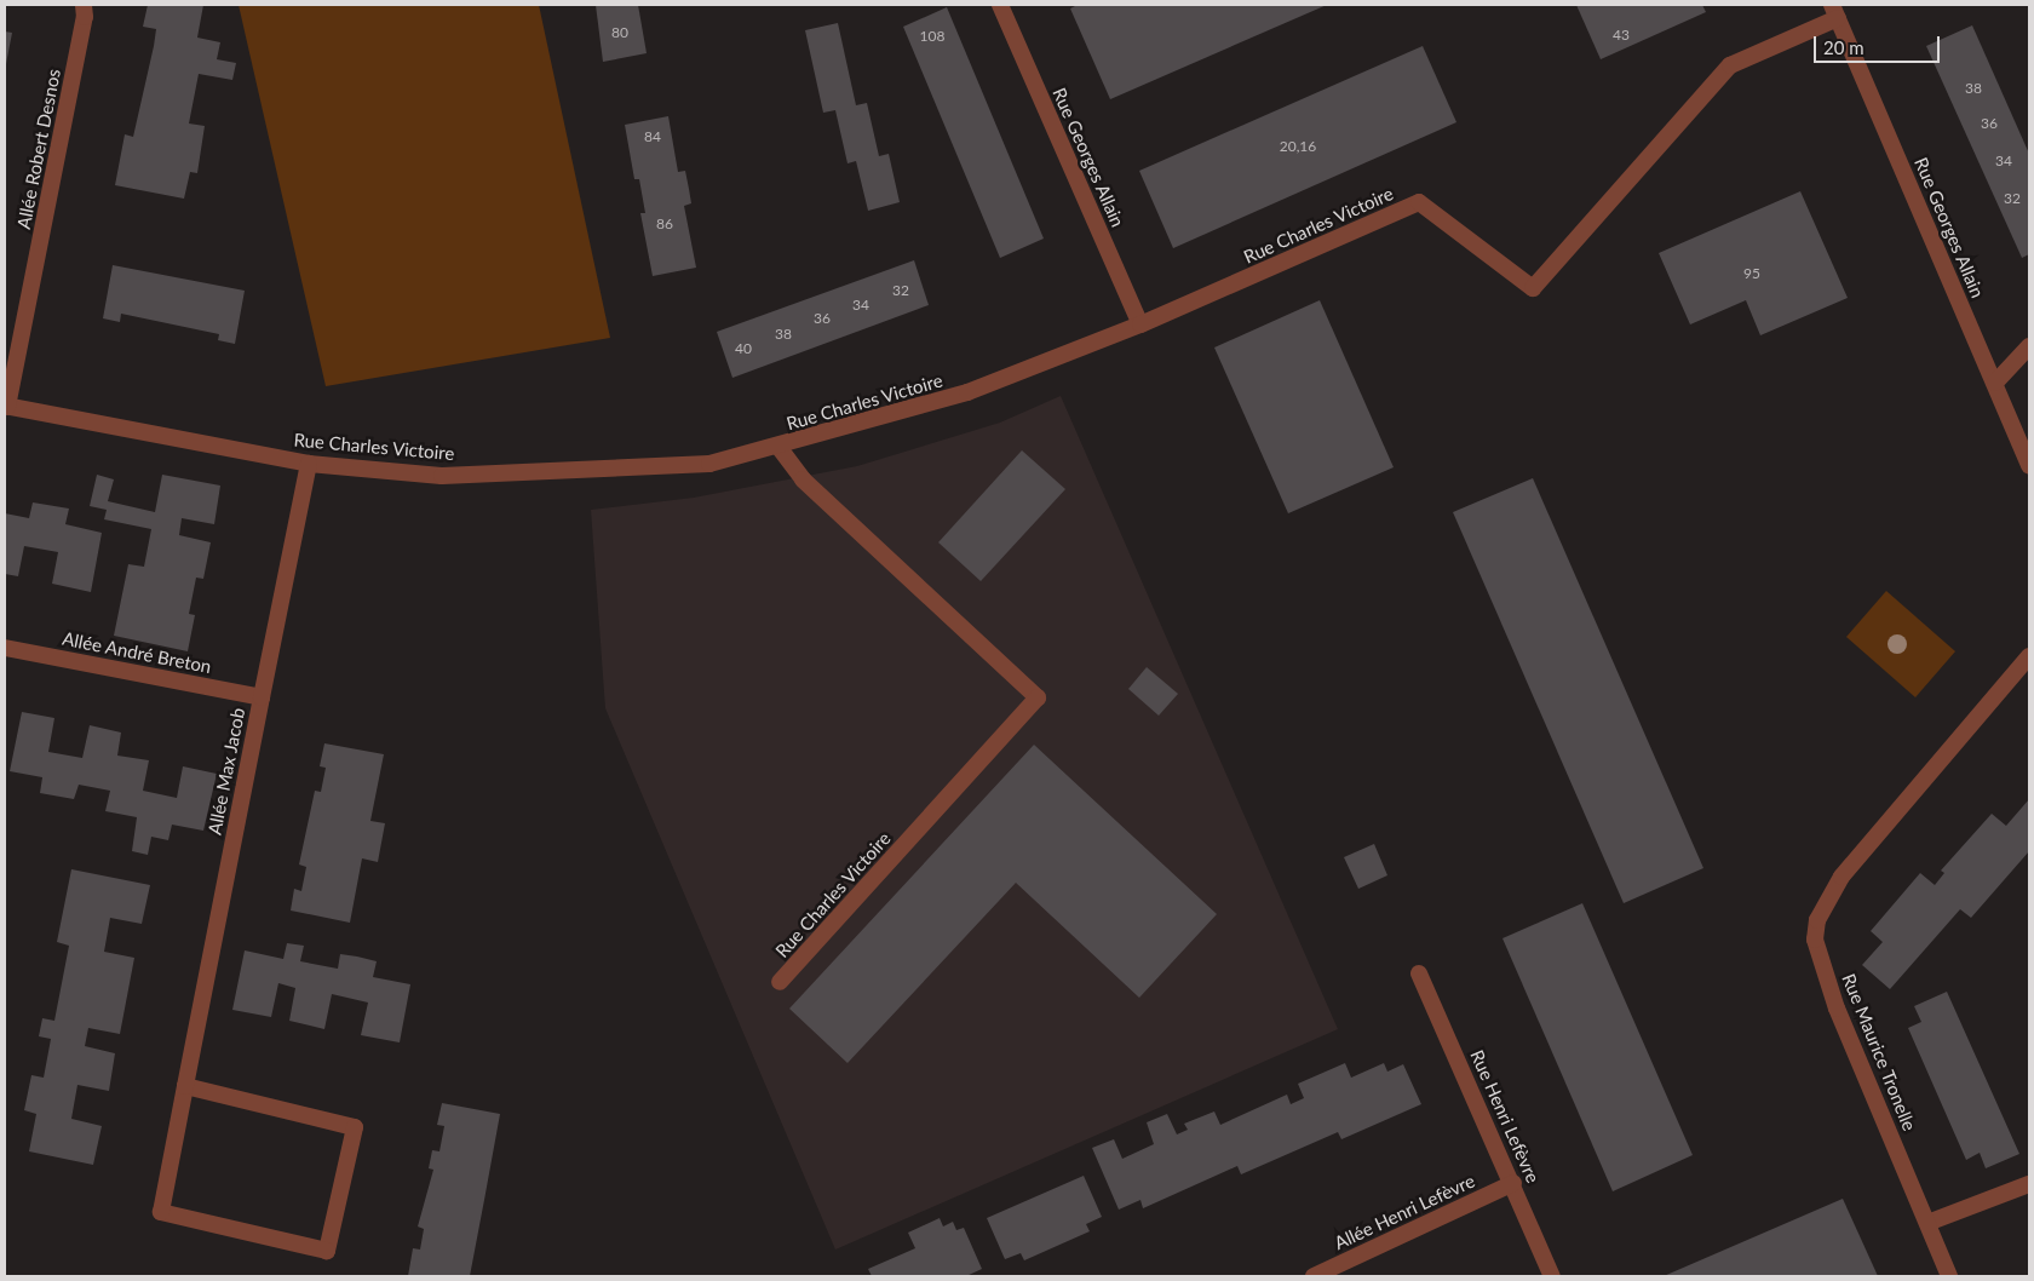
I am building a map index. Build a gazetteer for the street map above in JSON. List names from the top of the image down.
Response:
{
  "streets": {
    "street": [
      "Allée Robert Desnos",
      "Rue Georges Allain",
      "Rue Charles Victoire",
      "Allée André Breton",
      "Allée Max Jacob",
      "Rue Maurice Tronelle",
      "Rue Henri Lefèvre",
      "Allée Henri Lefèvre"
    ]
  },
  "crossings": [
    ["Allée Robert Desnos", "Rue Charles Victoire"],
    ["Rue Georges Allain", "Rue Charles Victoire"],
    ["Rue Charles Victoire", "Allée Max Jacob"],
    ["Allée André Breton", "Allée Max Jacob"],
    ["Rue Henri Lefèvre", "Allée Henri Lefèvre"]
  ],
  "house_numbers": [
    "80",
    "43",
    "108",
    "38",
    "36",
    "84",
    "20,16",
    "34",
    "32",
    "86",
    "95",
    "32",
    "34",
    "36",
    "38",
    "40"
  ],
  "scale_bar": "20 m"
}
